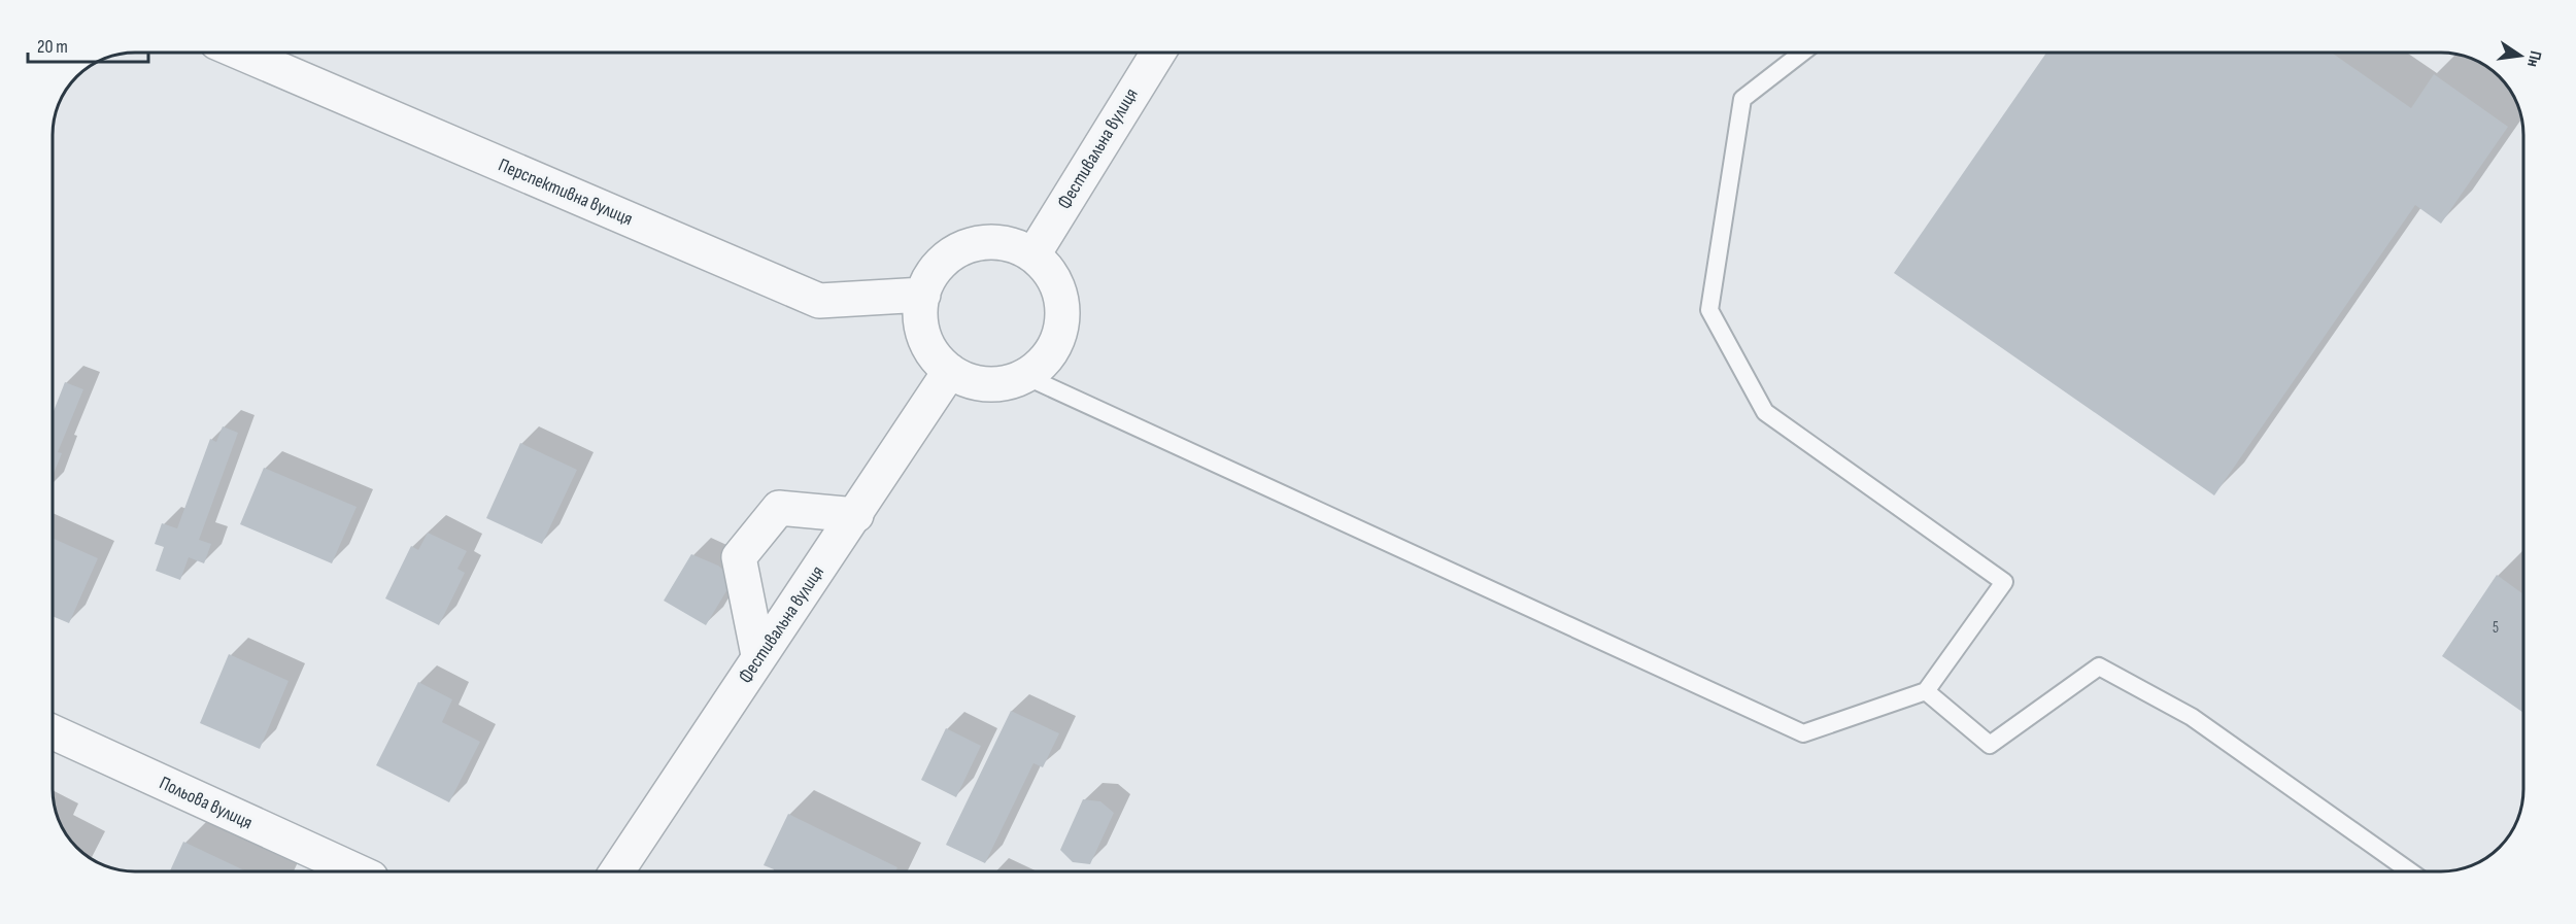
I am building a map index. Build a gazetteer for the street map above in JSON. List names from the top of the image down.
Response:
{
  "streets": {
    "street": ["Фестивальна вулиця", "Перспективна вулиця", "Польова вулиця"]
  },
  "crossings": [
    ["Фестивальна вулиця", "Перспективна вулиця"]
  ],
  "house_numbers": ["5"],
  "scale_bar": "20 m",
  "north": "right"
}
